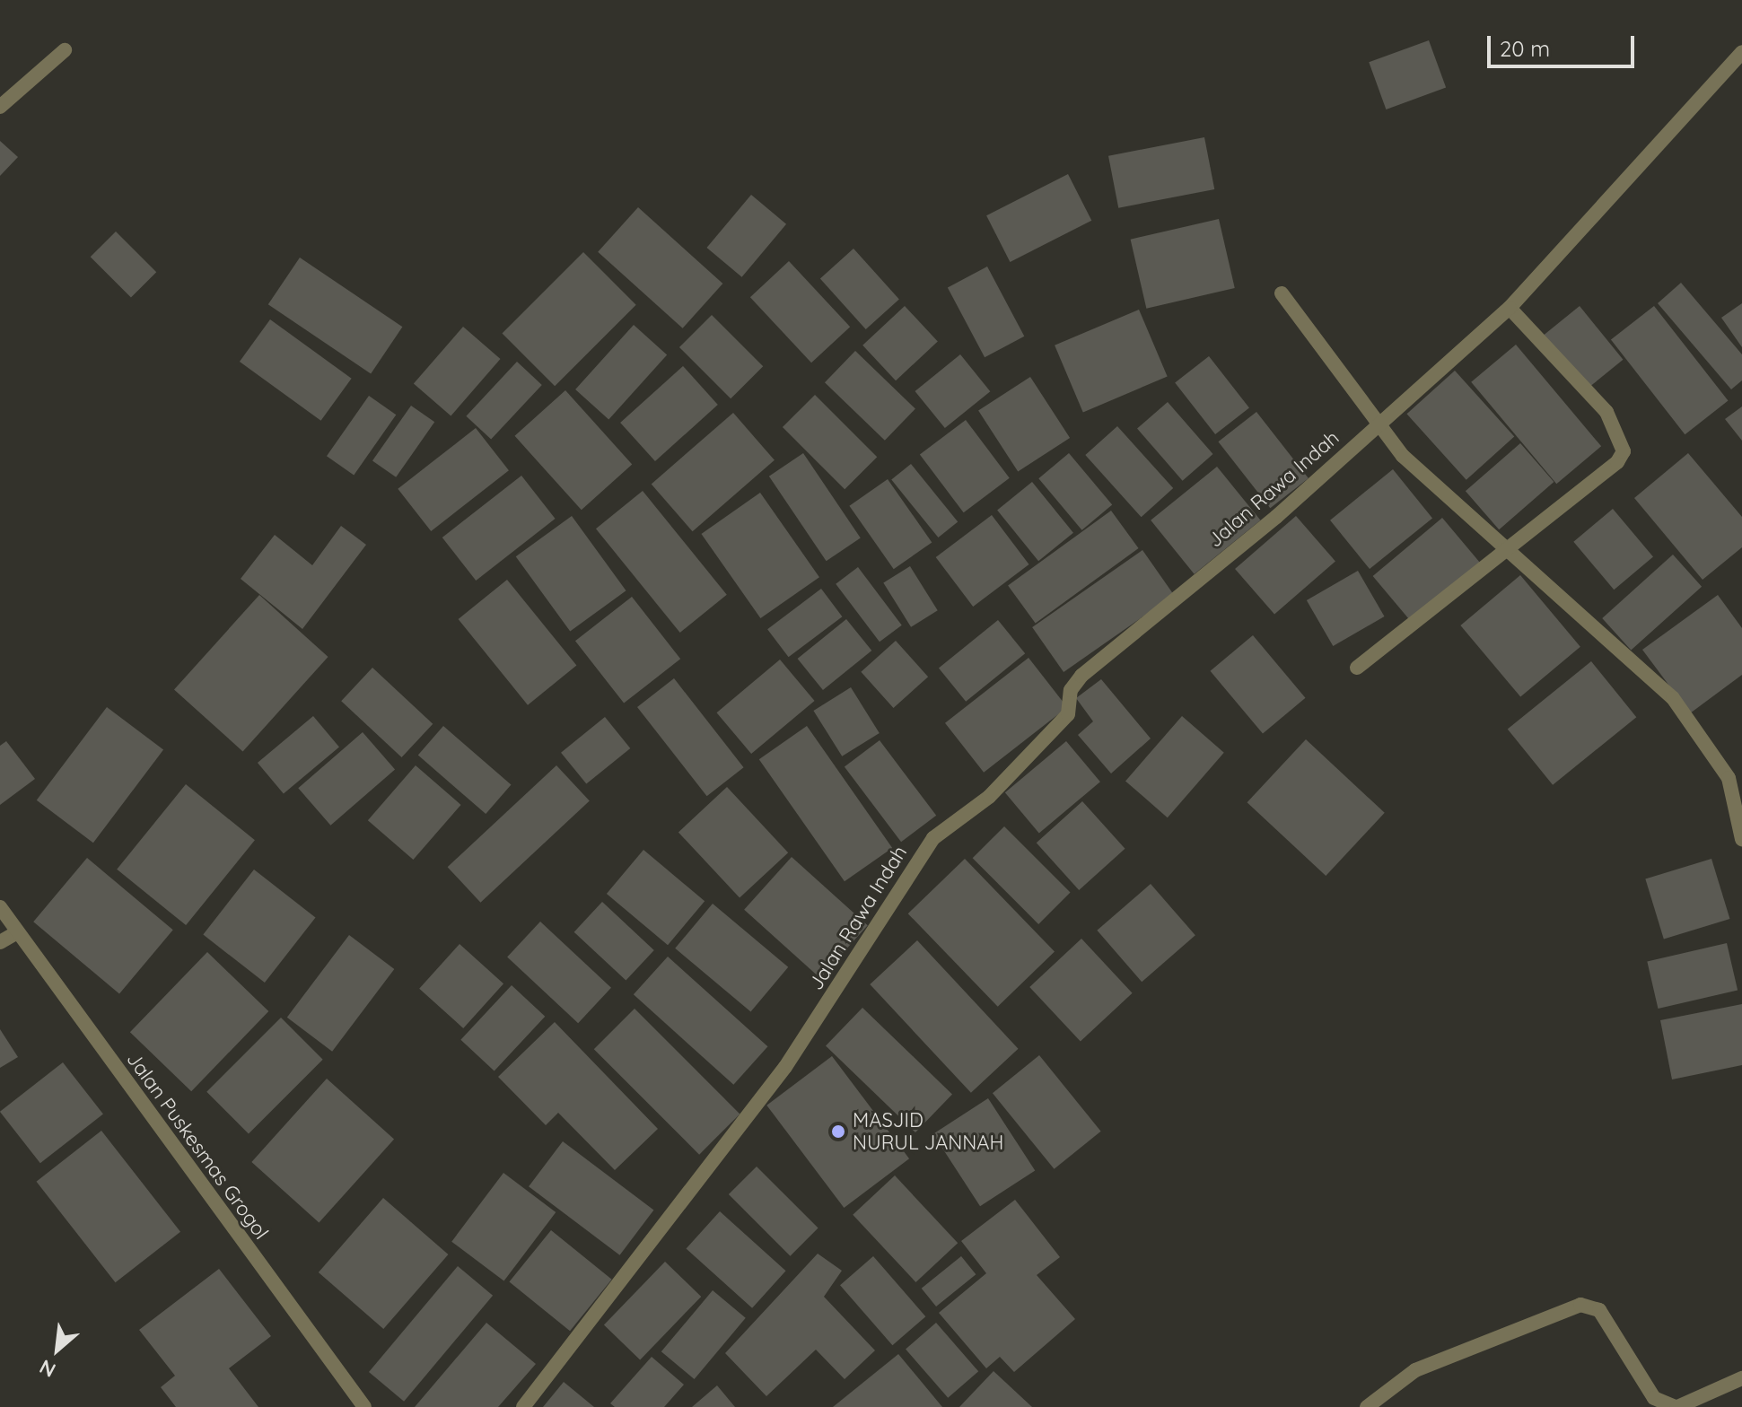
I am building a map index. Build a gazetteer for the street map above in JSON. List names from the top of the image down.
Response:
{
  "streets": {
    "street": ["Jalan Rawa Indah", "Jalan Puskesmas Grogol"]
  },
  "places": ["MASJID NURUL JANNAH"],
  "scale_bar": "20 m",
  "north": "bottom left"
}
